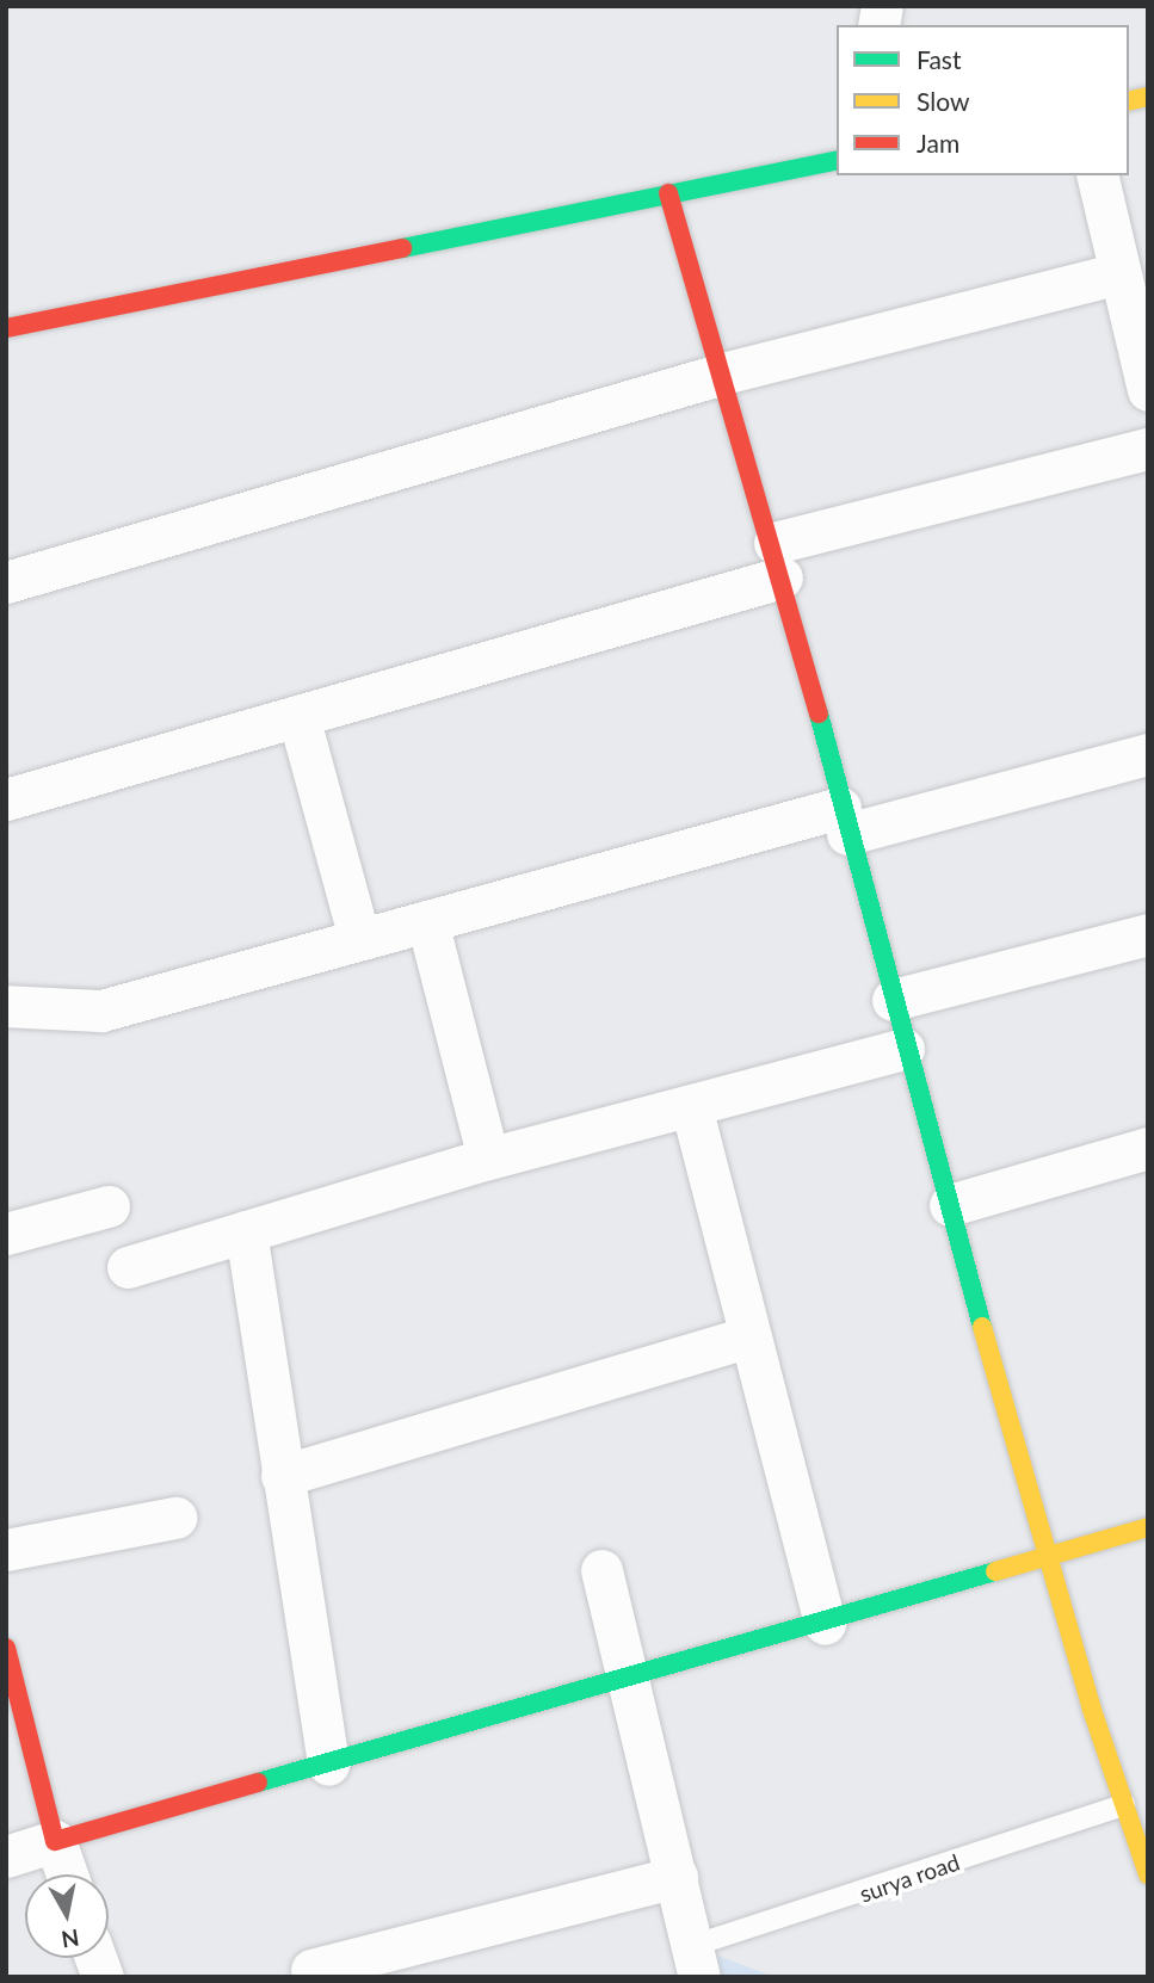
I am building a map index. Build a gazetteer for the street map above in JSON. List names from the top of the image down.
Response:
{
  "streets": {
    "lane": ["surya road"]
  },
  "legend": ["Fast", "Slow", "Jam"],
  "north": "bottom"
}
